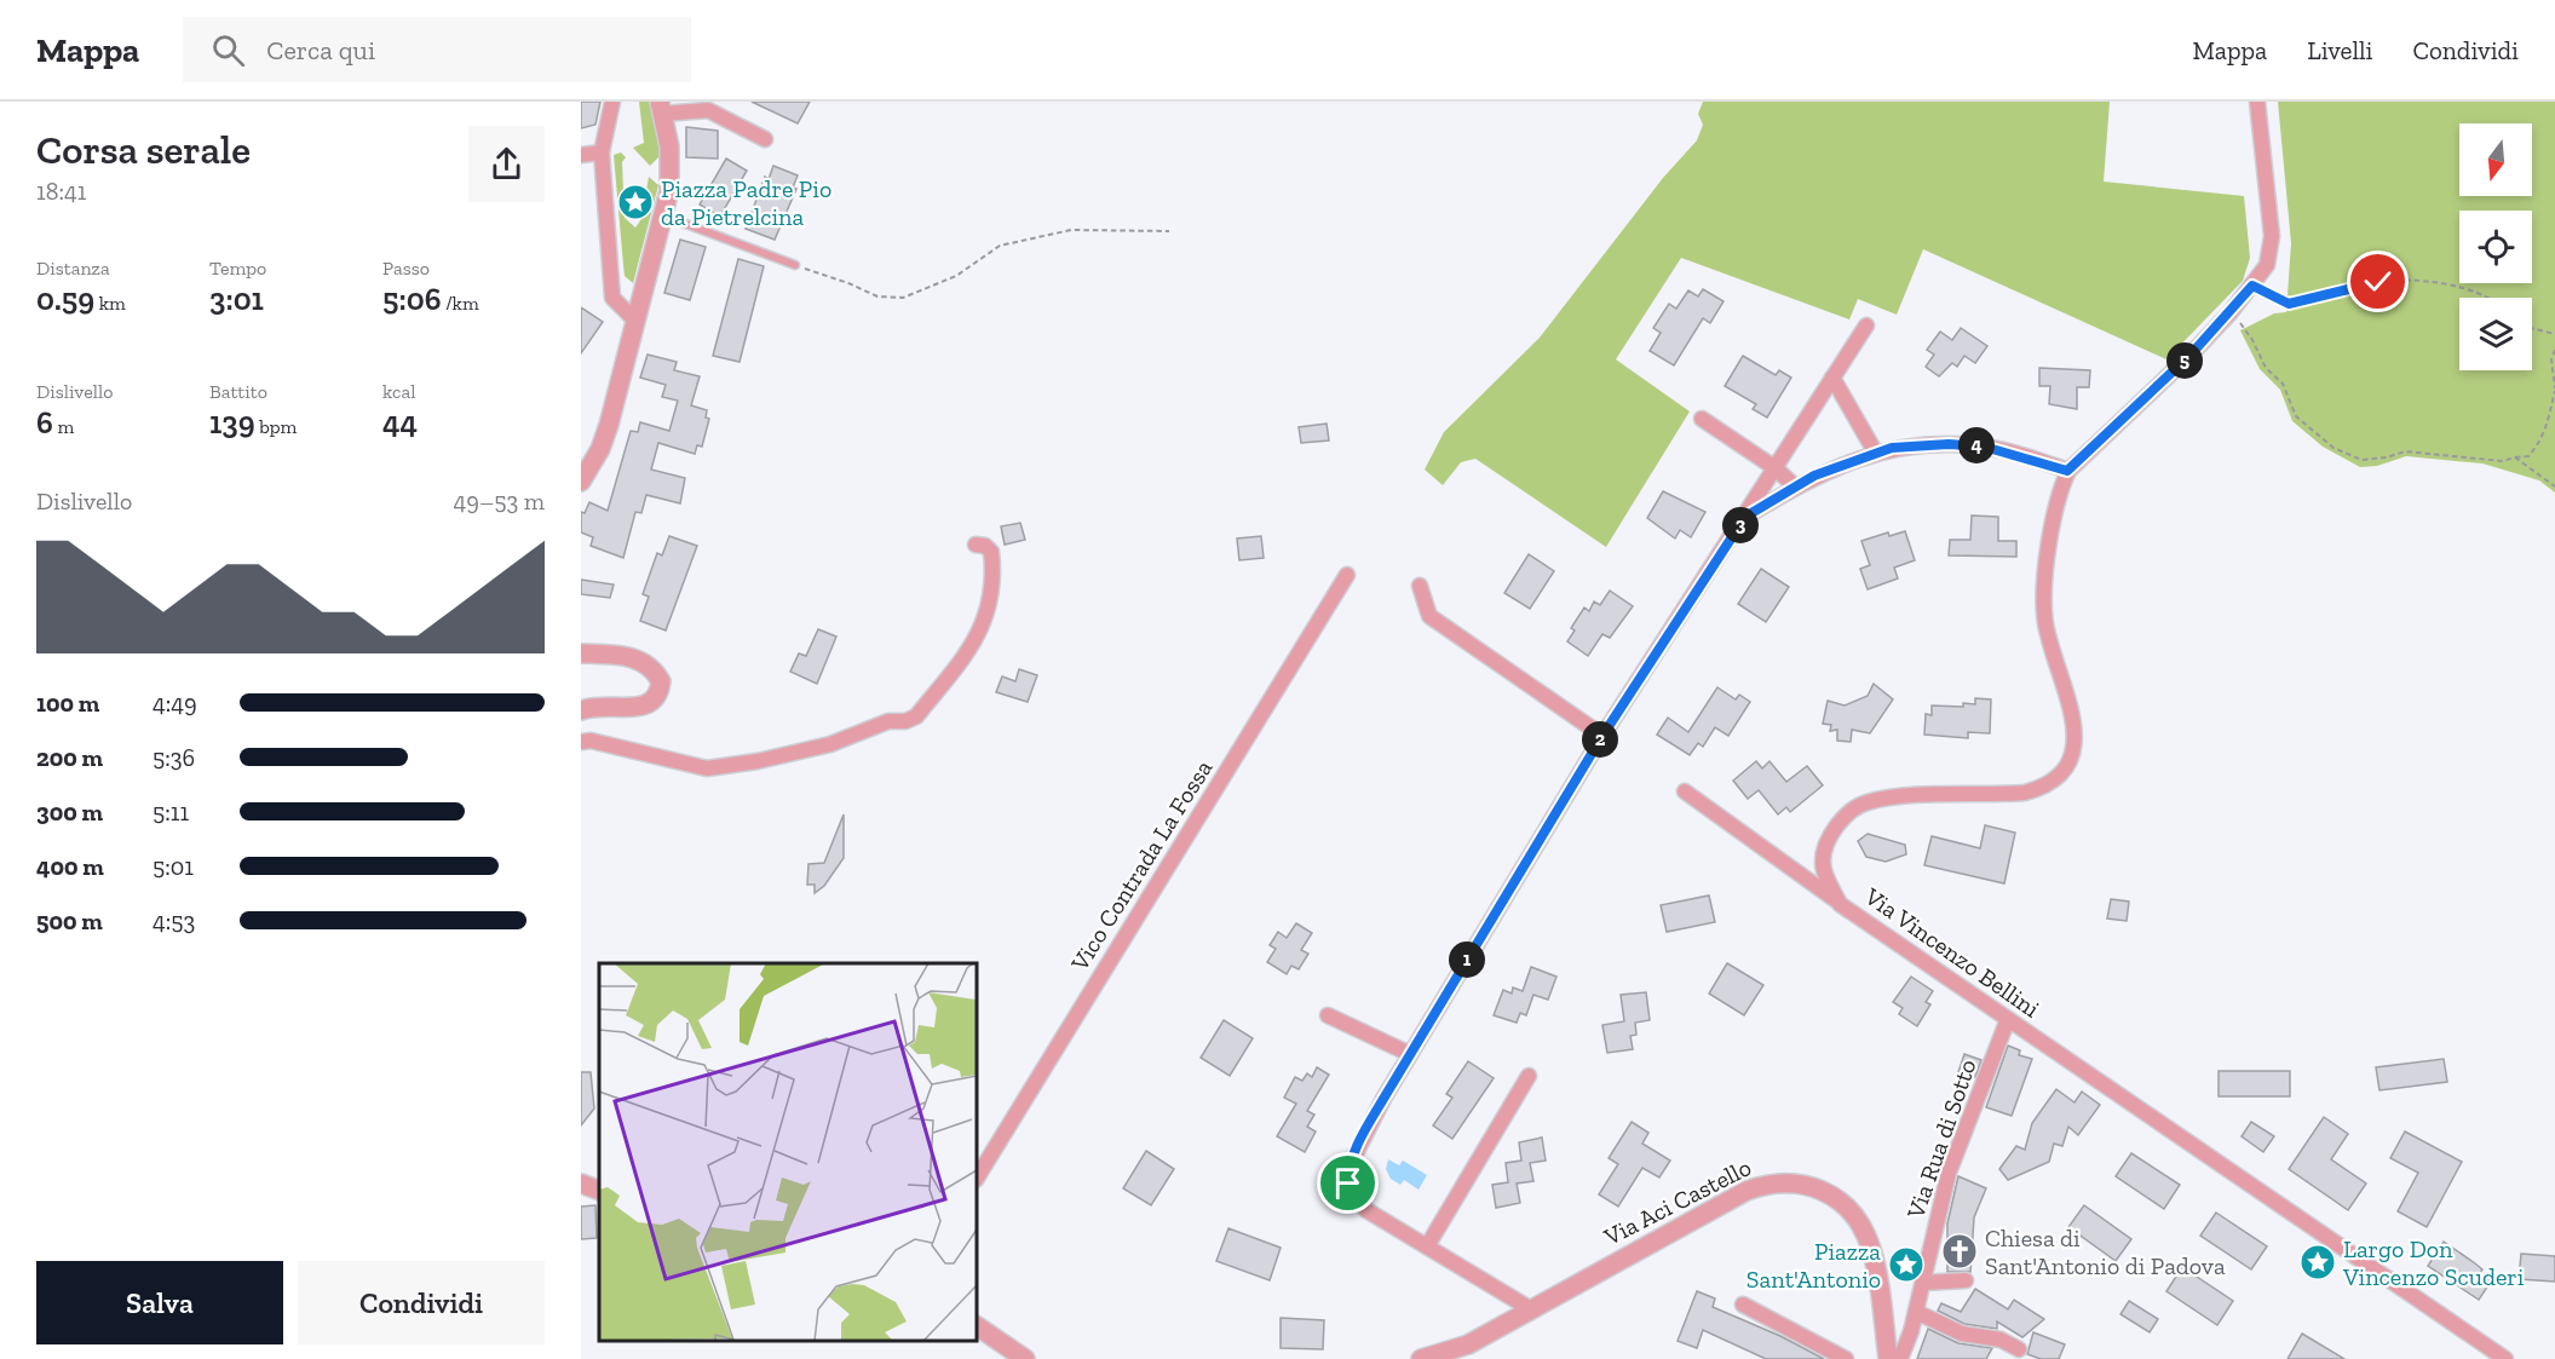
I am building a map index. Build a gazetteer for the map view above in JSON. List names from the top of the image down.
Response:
{
  "streets": {
    "street": [
      "Vico Contrada La Fossa",
      "Via Vincenzo Bellini",
      "Via Rua di Sotto",
      "Via Aci Castello"
    ]
  },
  "crossings": [
    ["Via Vincenzo Bellini", "Via Rua di Sotto"]
  ],
  "places": {
    "place": ["Piazza Padre Pio da Pietrelcina", "Largo Don Vincenzo Scuderi", "Piazza Sant'Antonio"],
    "church": ["Chiesa di Sant'Antonio di Padova"]
  },
  "north": "bottom",
  "page": {
    "header": "Mappa",
    "search": "Cerca qui",
    "nav": ["Mappa", "Livelli", "Condividi"],
    "heading": ["Corsa serale", "18:41"],
    "stats": [
      ["Distanza", "0.59 km"],
      ["Tempo", "3:01"],
      ["Passo", "5:06 /km"],
      ["Dislivello", "6 m"],
      ["Battito", "139 bpm"],
      ["kcal", "44"]
    ],
    "pins": [
      "5",
      "4",
      "3",
      "2",
      "1"
    ],
    "chart": ["Dislivello", "49–53 m"],
    "list": [
      {
        "name": "100 m",
        "note": "4:49"
      },
      {
        "name": "200 m",
        "note": "5:36"
      },
      {
        "name": "300 m",
        "note": "5:11"
      },
      {
        "name": "400 m",
        "note": "5:01"
      },
      {
        "name": "500 m",
        "note": "4:53"
      }
    ],
    "buttons": ["Salva", "Condividi"]
  }
}
